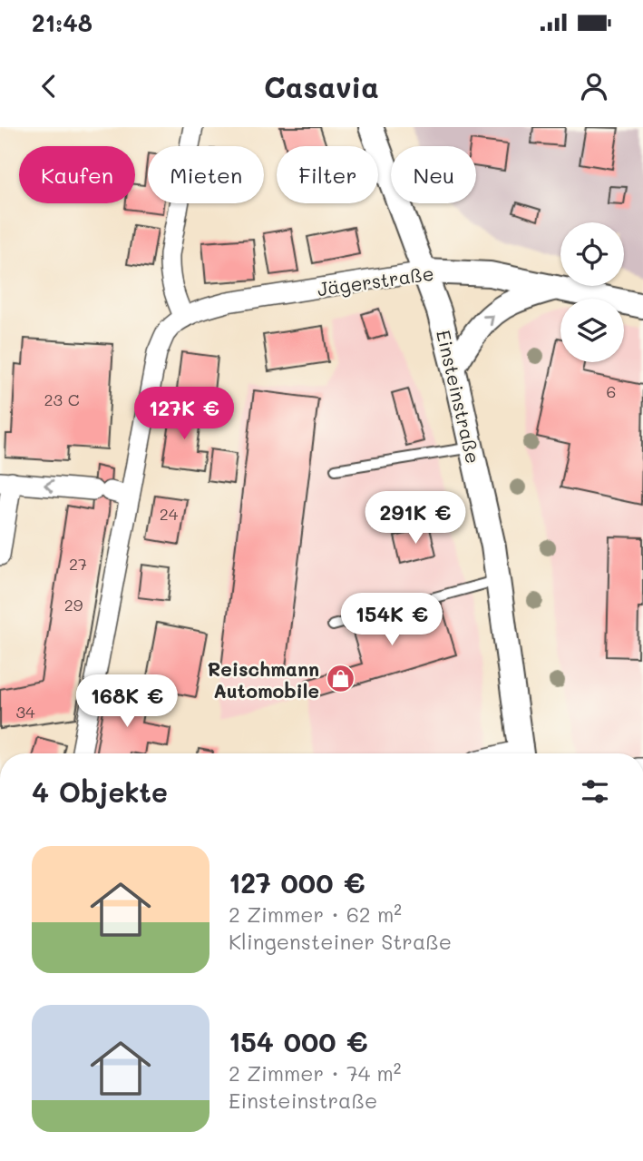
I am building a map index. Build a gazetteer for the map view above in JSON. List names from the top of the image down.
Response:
{
  "streets": {
    "street": ["Jägerstraße", "Einsteinstraße"]
  },
  "crossings": [
    ["Jägerstraße", "Einsteinstraße"]
  ],
  "places": {
    "shop": ["Reischmann Automobile"]
  },
  "house_numbers": [
    "6",
    "23 C",
    "24",
    "27",
    "29",
    "34"
  ],
  "page": {
    "status": "21:48",
    "header": "Casavia",
    "chip": [
      "Kaufen",
      "Mieten",
      "Filter",
      "Neu"
    ],
    "price": [
      "127K €",
      "291K €",
      "154K €",
      "168K €"
    ],
    "heading": "4 Objekte",
    "list": [
      {
        "name": "127 000 €",
        "note": "2 Zimmer · 62 m² · Klingensteiner Straße"
      },
      {
        "name": "154 000 €",
        "note": "2 Zimmer · 74 m² · Einsteinstraße"
      }
    ]
  }
}
